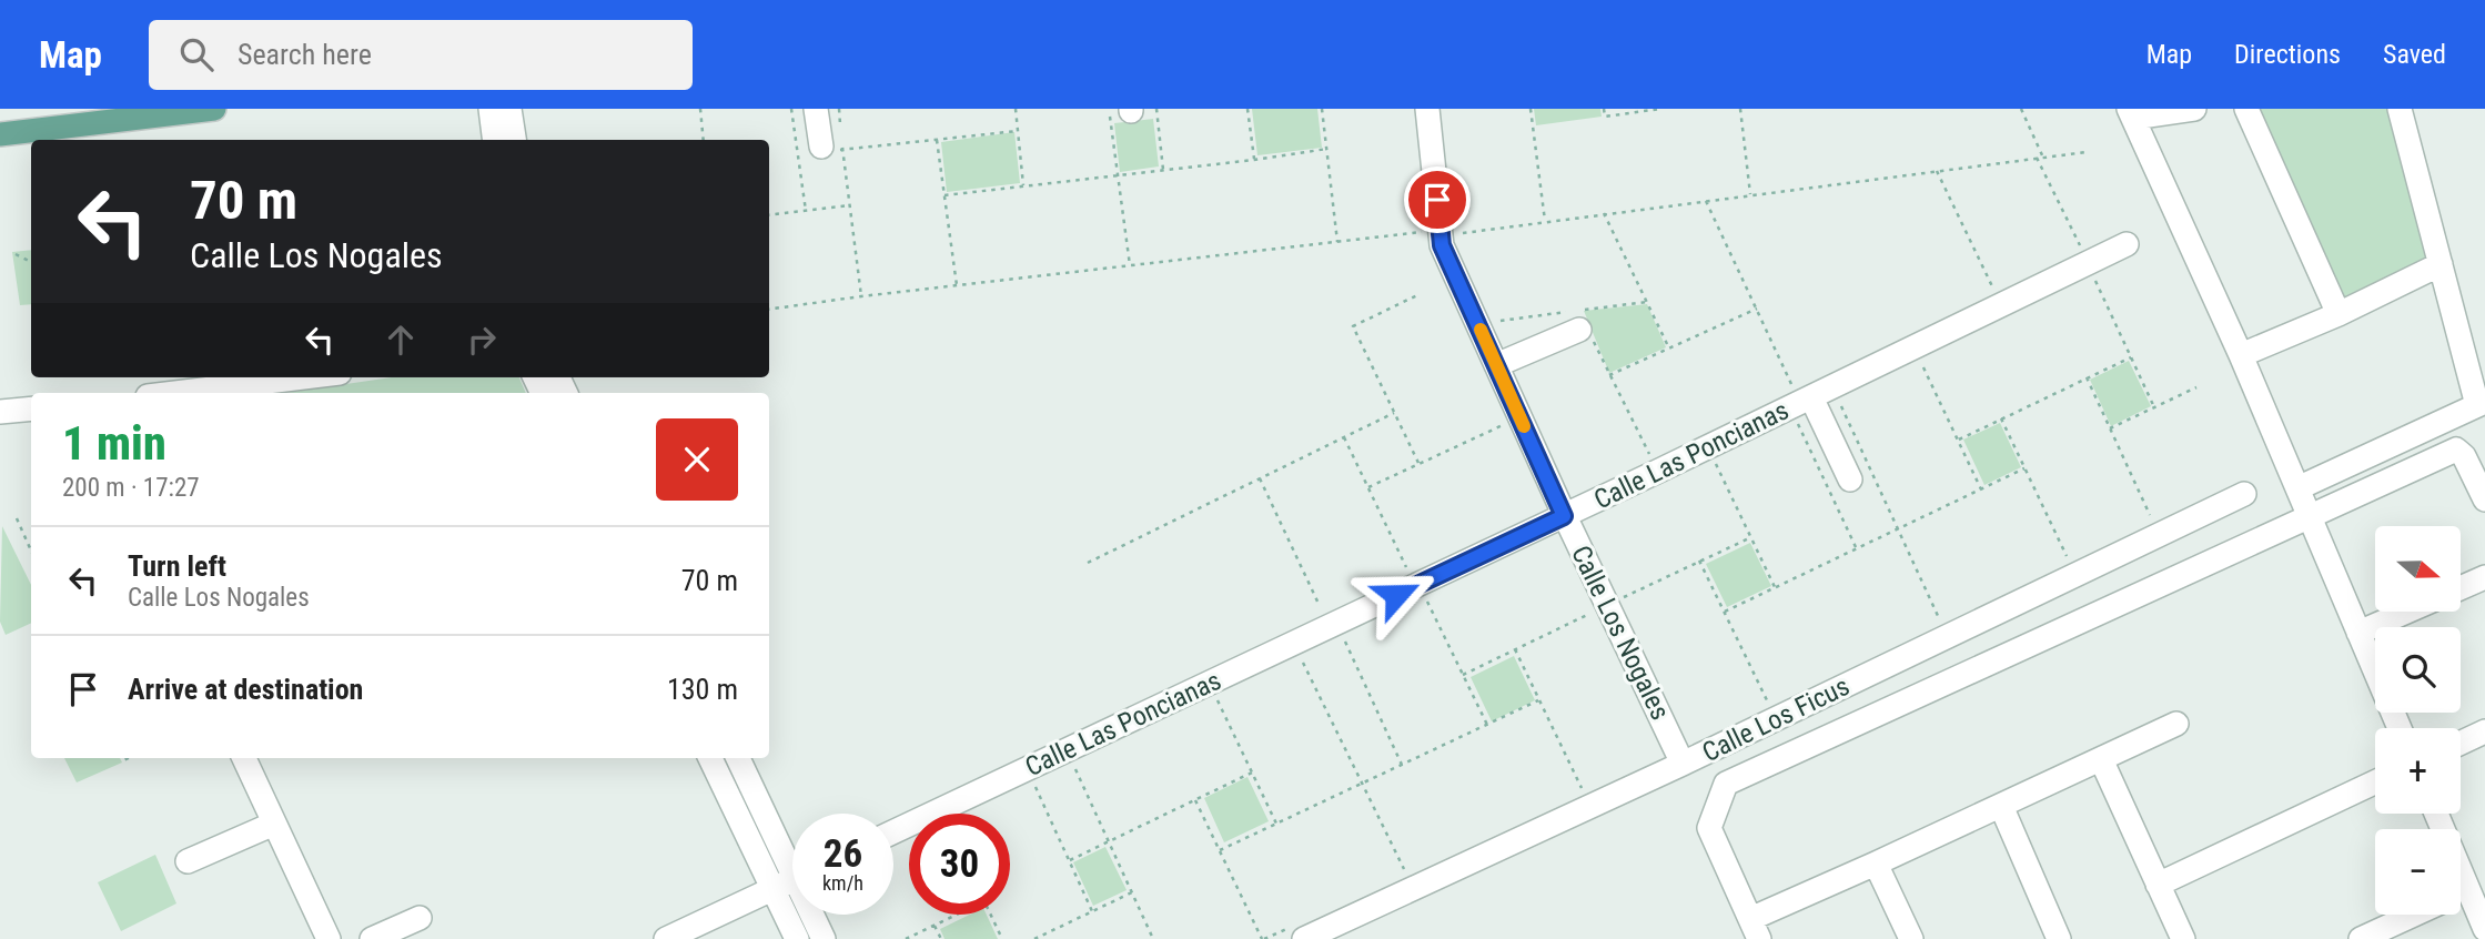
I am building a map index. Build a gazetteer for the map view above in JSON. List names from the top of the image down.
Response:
{
  "streets": {
    "street": ["Calle Las Poncianas", "Calle Los Nogales", "Calle Los Ficus"]
  },
  "crossings": [
    ["Calle Las Poncianas", "Calle Los Nogales"],
    ["Calle Los Nogales", "Calle Los Ficus"]
  ],
  "north": "right",
  "page": {
    "header": "Map",
    "search": "Search here",
    "nav": ["Map", "Directions", "Saved"],
    "turn": ["70 m", "Calle Los Nogales"],
    "heading": ["1 min", "200 m · 17:27"],
    "list": [
      {
        "name": "Turn left",
        "note": "Calle Los Nogales",
        "value": "70 m"
      },
      {
        "name": "Arrive at destination",
        "value": "130 m"
      }
    ],
    "map_buttons": ["+", "−"],
    "speed": "26 km/h",
    "limit": "30"
  }
}
